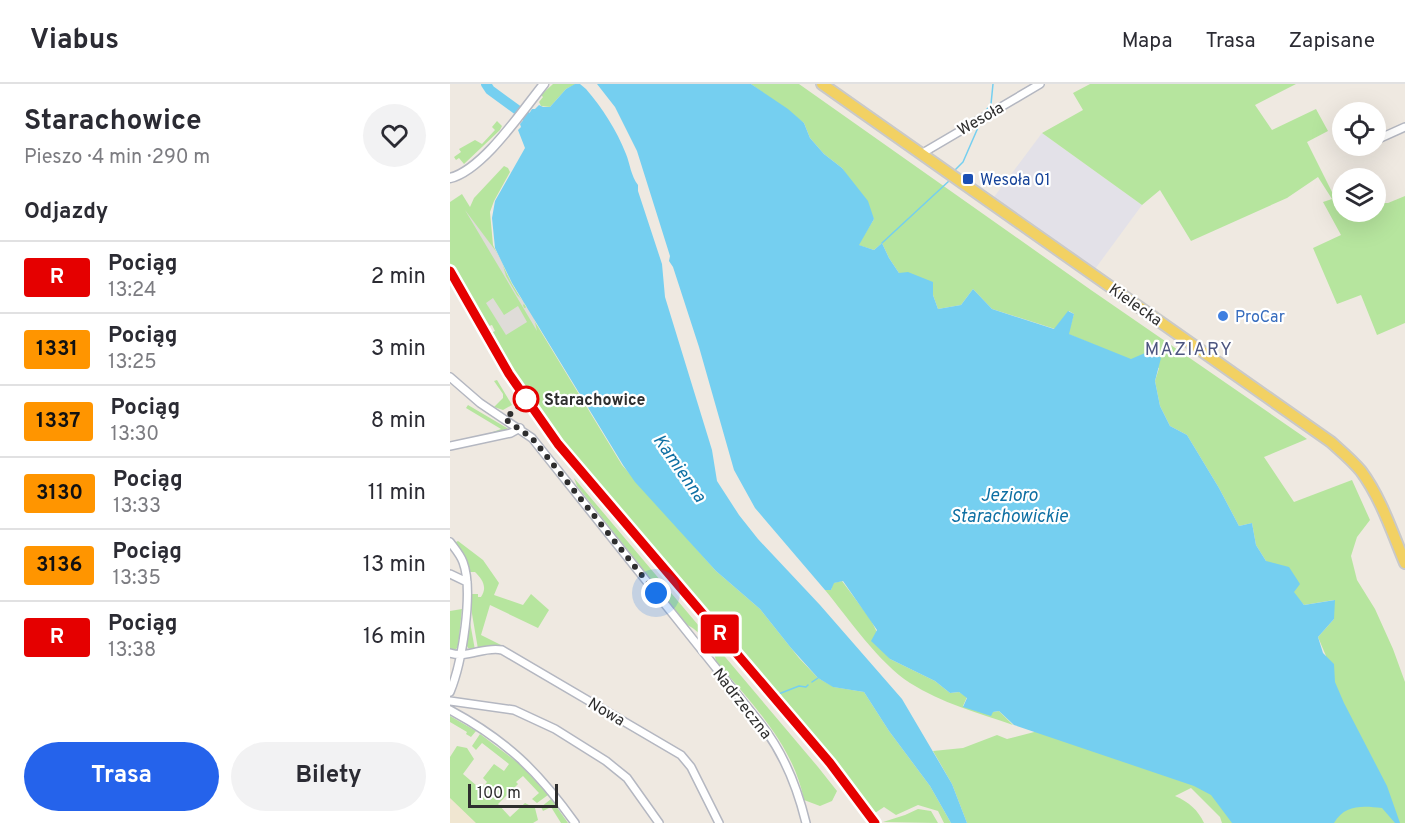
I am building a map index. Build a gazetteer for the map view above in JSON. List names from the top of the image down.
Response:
{
  "streets": {
    "main road": ["Kielecka"],
    "street": ["Wesoła", "Nadrzeczna", "Nowa"]
  },
  "crossings": [
    ["Wesoła", "Kielecka"]
  ],
  "districts": ["MAZIARY"],
  "water": ["Kamienna", "Jezioro Starachowickie"],
  "places": {
    "transit": ["Wesoła 01"],
    "other": ["ProCar", "Starachowice"]
  },
  "scale_bar": "100 m",
  "page": {
    "header": "Viabus",
    "nav": ["Mapa", "Trasa", "Zapisane"],
    "heading": [
      ["Starachowice", "Pieszo · 4 min · 290 m"],
      "Odjazdy"
    ],
    "on_map": "R",
    "list": [
      {
        "mark": "R",
        "name": "Pociąg",
        "note": "13:24",
        "value": "2 min"
      },
      {
        "mark": "1331",
        "name": "Pociąg",
        "note": "13:25",
        "value": "3 min"
      },
      {
        "mark": "1337",
        "name": "Pociąg",
        "note": "13:30",
        "value": "8 min"
      },
      {
        "mark": "3130",
        "name": "Pociąg",
        "note": "13:33",
        "value": "11 min"
      },
      {
        "mark": "3136",
        "name": "Pociąg",
        "note": "13:35",
        "value": "13 min"
      },
      {
        "mark": "R",
        "name": "Pociąg",
        "note": "13:38",
        "value": "16 min"
      }
    ],
    "buttons": ["Trasa", "Bilety"],
    "scale": "100 m"
  }
}
